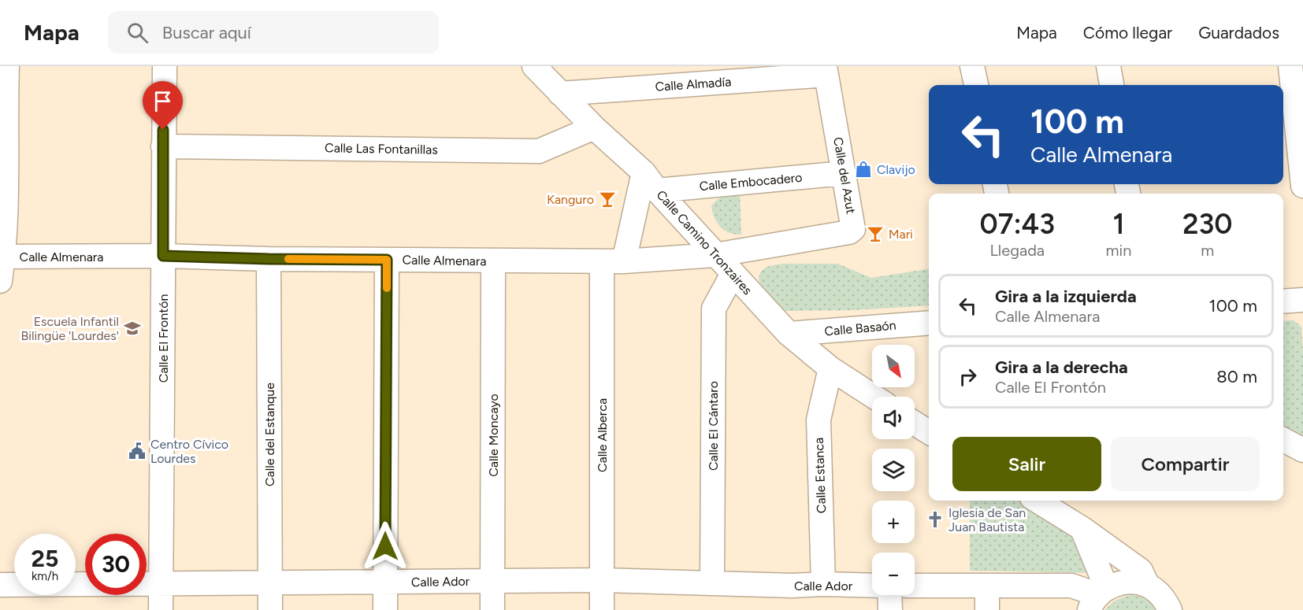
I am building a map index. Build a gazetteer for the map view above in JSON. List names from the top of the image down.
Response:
{
  "streets": {
    "street": [
      "Calle Almadía",
      "Calle Las Fontanillas",
      "Calle del Azut",
      "Calle Embocadero",
      "Calle Camino Tronzaires",
      "Calle Almenara",
      "Calle Basaón",
      "Calle El Frontón",
      "Calle El Cántaro",
      "Calle del Estanque",
      "Calle Moncayo",
      "Calle Alberca",
      "Calle Estanca",
      "Calle Ador"
    ]
  },
  "crossings": [
    ["Calle Almadía", "Calle del Azut"],
    ["Calle Almadía", "Calle Camino Tronzaires"],
    ["Calle Las Fontanillas", "Calle Camino Tronzaires"],
    ["Calle Las Fontanillas", "Calle El Frontón"],
    ["Calle del Azut", "Calle Embocadero"],
    ["Calle del Azut", "Calle Camino Tronzaires"],
    ["Calle del Azut", "Calle Almenara"],
    ["Calle Embocadero", "Calle Camino Tronzaires"],
    ["Calle Camino Tronzaires", "Calle Almenara"],
    ["Calle Camino Tronzaires", "Calle Basaón"],
    ["Calle Camino Tronzaires", "Calle El Cántaro"],
    ["Calle Camino Tronzaires", "Calle Estanca"],
    ["Calle Almenara", "Calle El Frontón"],
    ["Calle Almenara", "Calle del Estanque"],
    ["Calle Almenara", "Calle Moncayo"],
    ["Calle Almenara", "Calle Alberca"],
    ["Calle El Frontón", "Calle Ador"],
    ["Calle El Cántaro", "Calle Ador"],
    ["Calle del Estanque", "Calle Ador"],
    ["Calle Moncayo", "Calle Ador"],
    ["Calle Alberca", "Calle Ador"],
    ["Calle Estanca", "Calle Ador"]
  ],
  "places": {
    "shop": ["Clavijo"],
    "bar": ["Kanguro", "Mari"],
    "school or university": ["Escuela Infantil Bilingüe 'Lourdes'"],
    "public building": ["Centro Cívico Lourdes"],
    "church": ["Iglesia de San Juan Bautista"]
  },
  "north": "bottom right",
  "page": {
    "header": "Mapa",
    "search": "Buscar aquí",
    "nav": ["Mapa", "Cómo llegar", "Guardados"],
    "turn": ["100 m", "Calle Almenara"],
    "eta": [
      "07:43",
      "Llegada",
      "1",
      "min",
      "230",
      "m"
    ],
    "list": [
      {
        "name": "Gira a la izquierda",
        "note": "Calle Almenara",
        "value": "100 m"
      },
      {
        "name": "Gira a la derecha",
        "note": "Calle El Frontón",
        "value": "80 m"
      }
    ],
    "map_buttons": ["+", "−"],
    "buttons": ["Salir", "Compartir"],
    "speed": "25 km/h",
    "limit": "30"
  }
}
